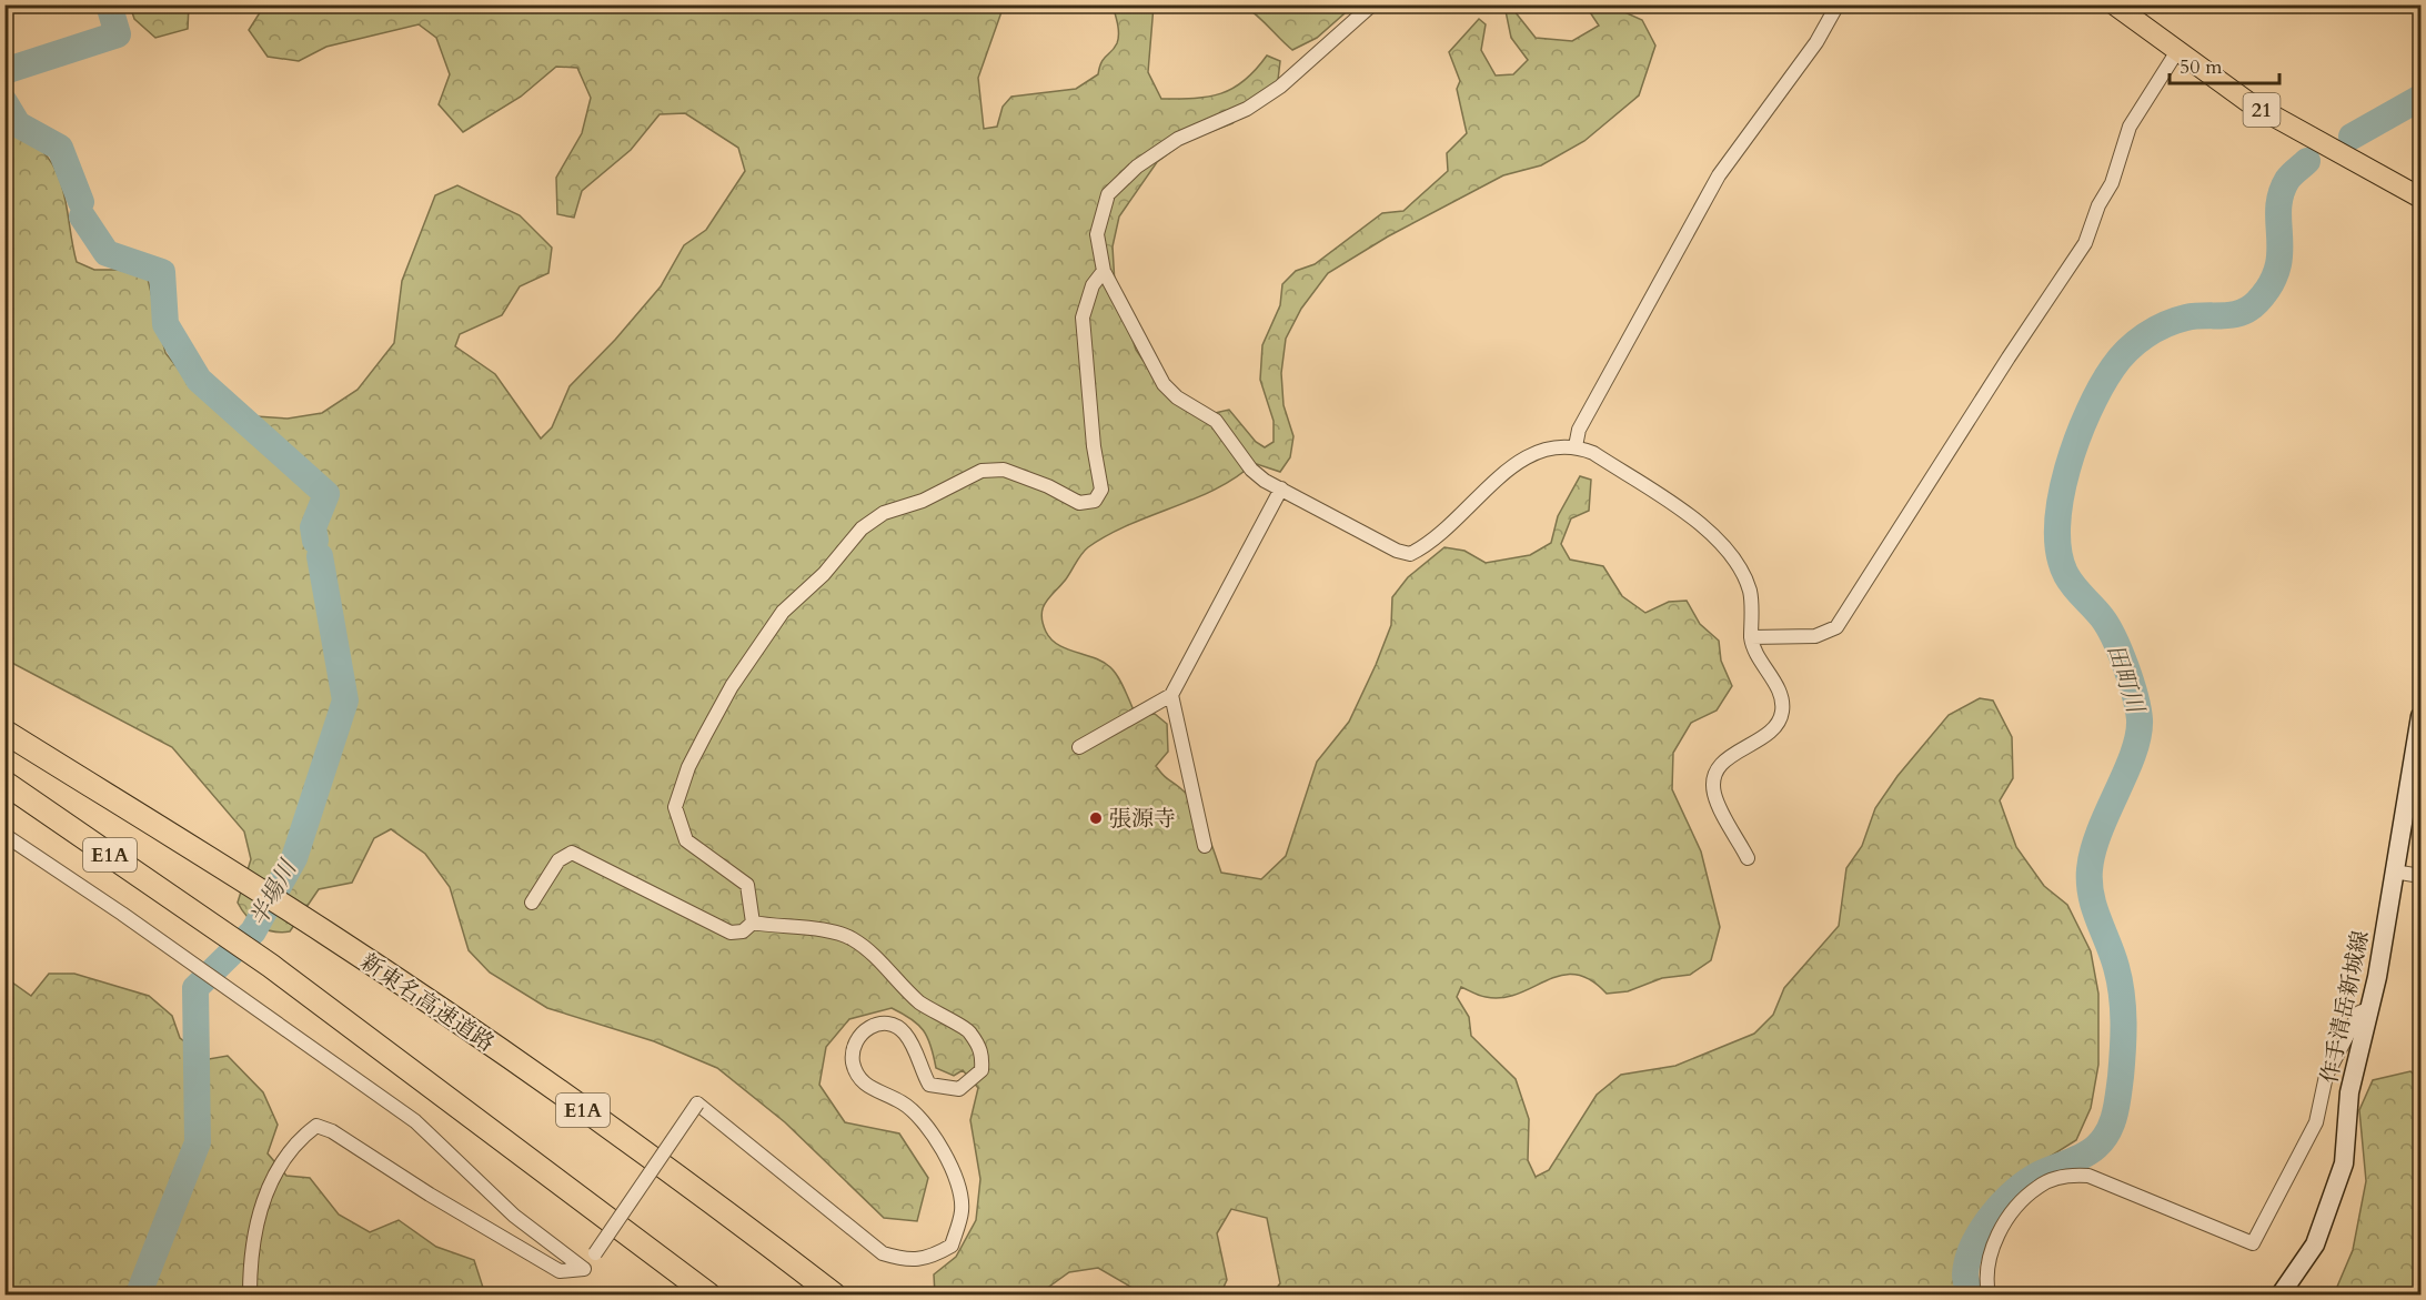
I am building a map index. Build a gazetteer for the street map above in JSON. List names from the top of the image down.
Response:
{
  "streets": {
    "highway": ["E1A", "新東名高速道路"],
    "main road": ["21", "作手清岳新城線"]
  },
  "water": ["田町川", "半場川"],
  "places": ["張源寺"],
  "scale_bar": "50 m"
}
